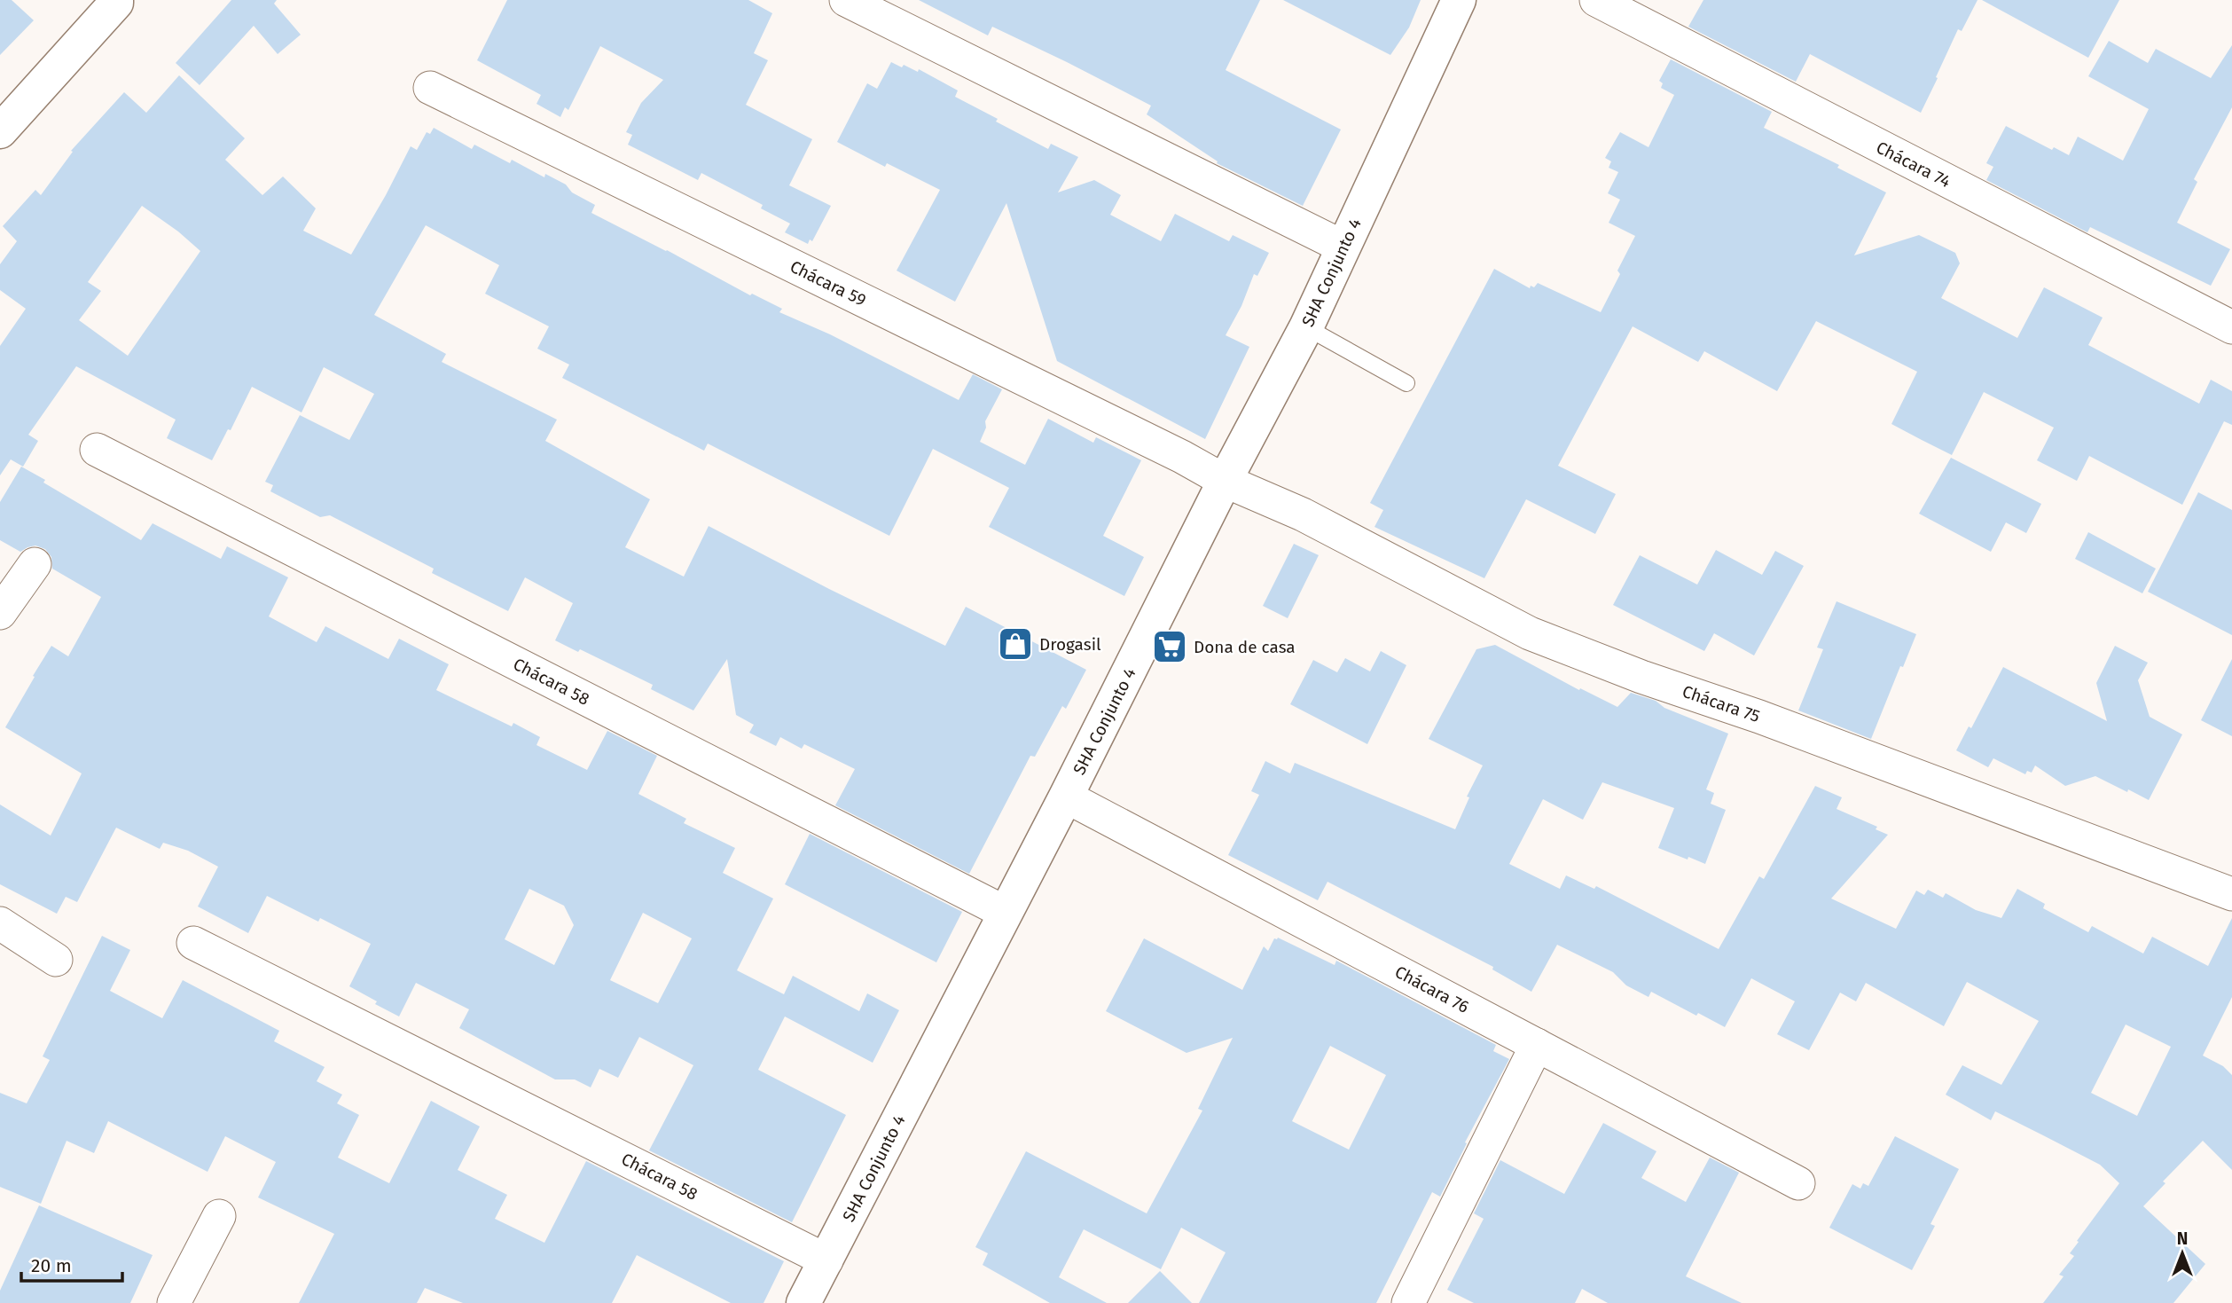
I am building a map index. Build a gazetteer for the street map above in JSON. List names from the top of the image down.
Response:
{
  "streets": {
    "street": [
      "Chácara 74",
      "SHA Conjunto 4",
      "Chácara 59",
      "Chácara 58",
      "Chácara 75",
      "Chácara 76"
    ]
  },
  "crossings": [
    ["SHA Conjunto 4", "Chácara 59"],
    ["SHA Conjunto 4", "Chácara 58"],
    ["SHA Conjunto 4", "Chácara 75"],
    ["SHA Conjunto 4", "Chácara 76"],
    ["Chácara 59", "Chácara 75"]
  ],
  "places": {
    "shop": ["Drogasil"],
    "supermarket": ["Dona de casa"]
  },
  "scale_bar": "20 m",
  "north": "top"
}
